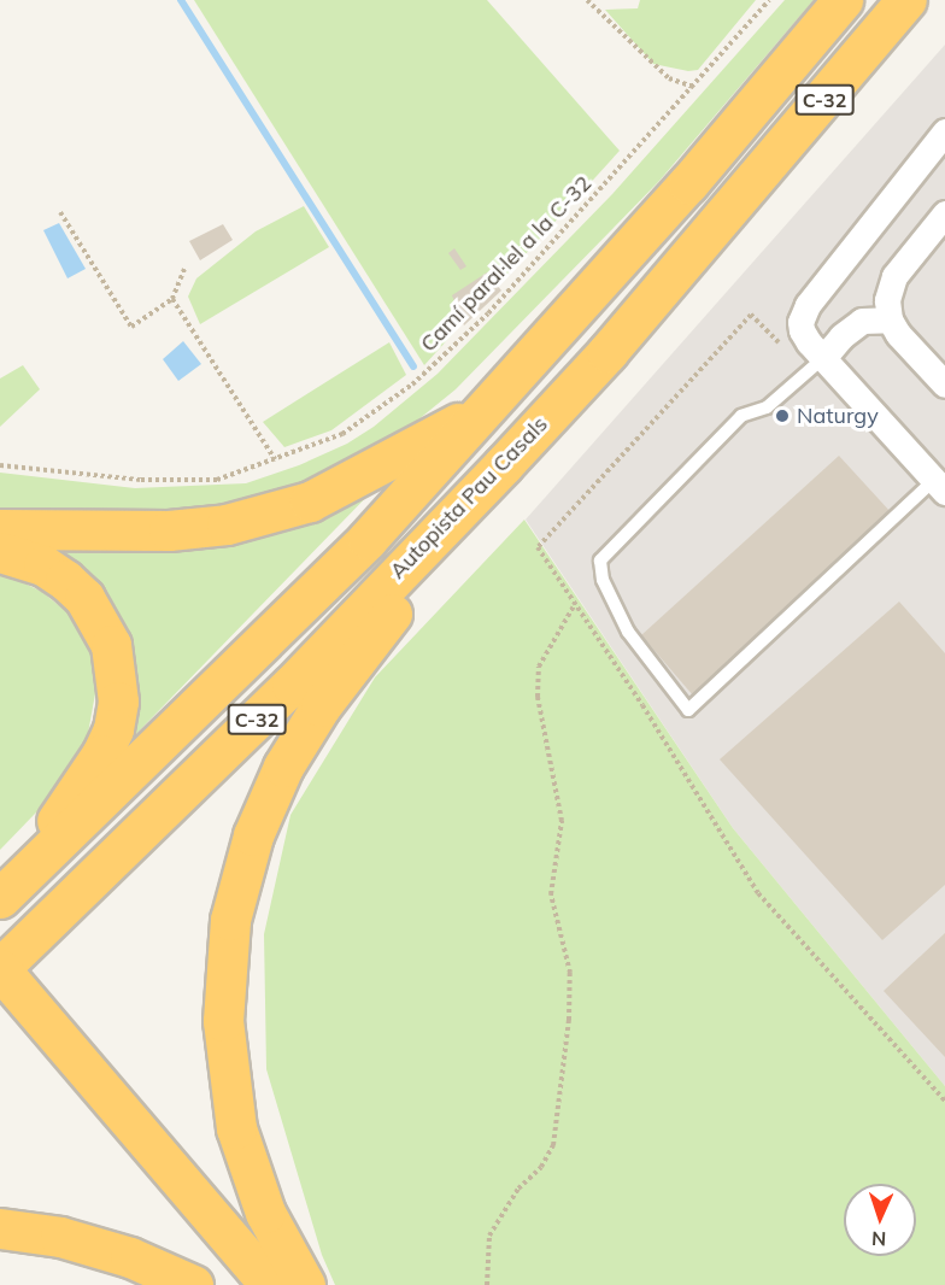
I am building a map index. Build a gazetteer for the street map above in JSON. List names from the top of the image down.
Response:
{
  "streets": {
    "highway": ["C-32", "Autopista Pau Casals"],
    "path": ["Camí paral·lel a la C-32"]
  },
  "places": ["Naturgy"],
  "north": "bottom"
}
